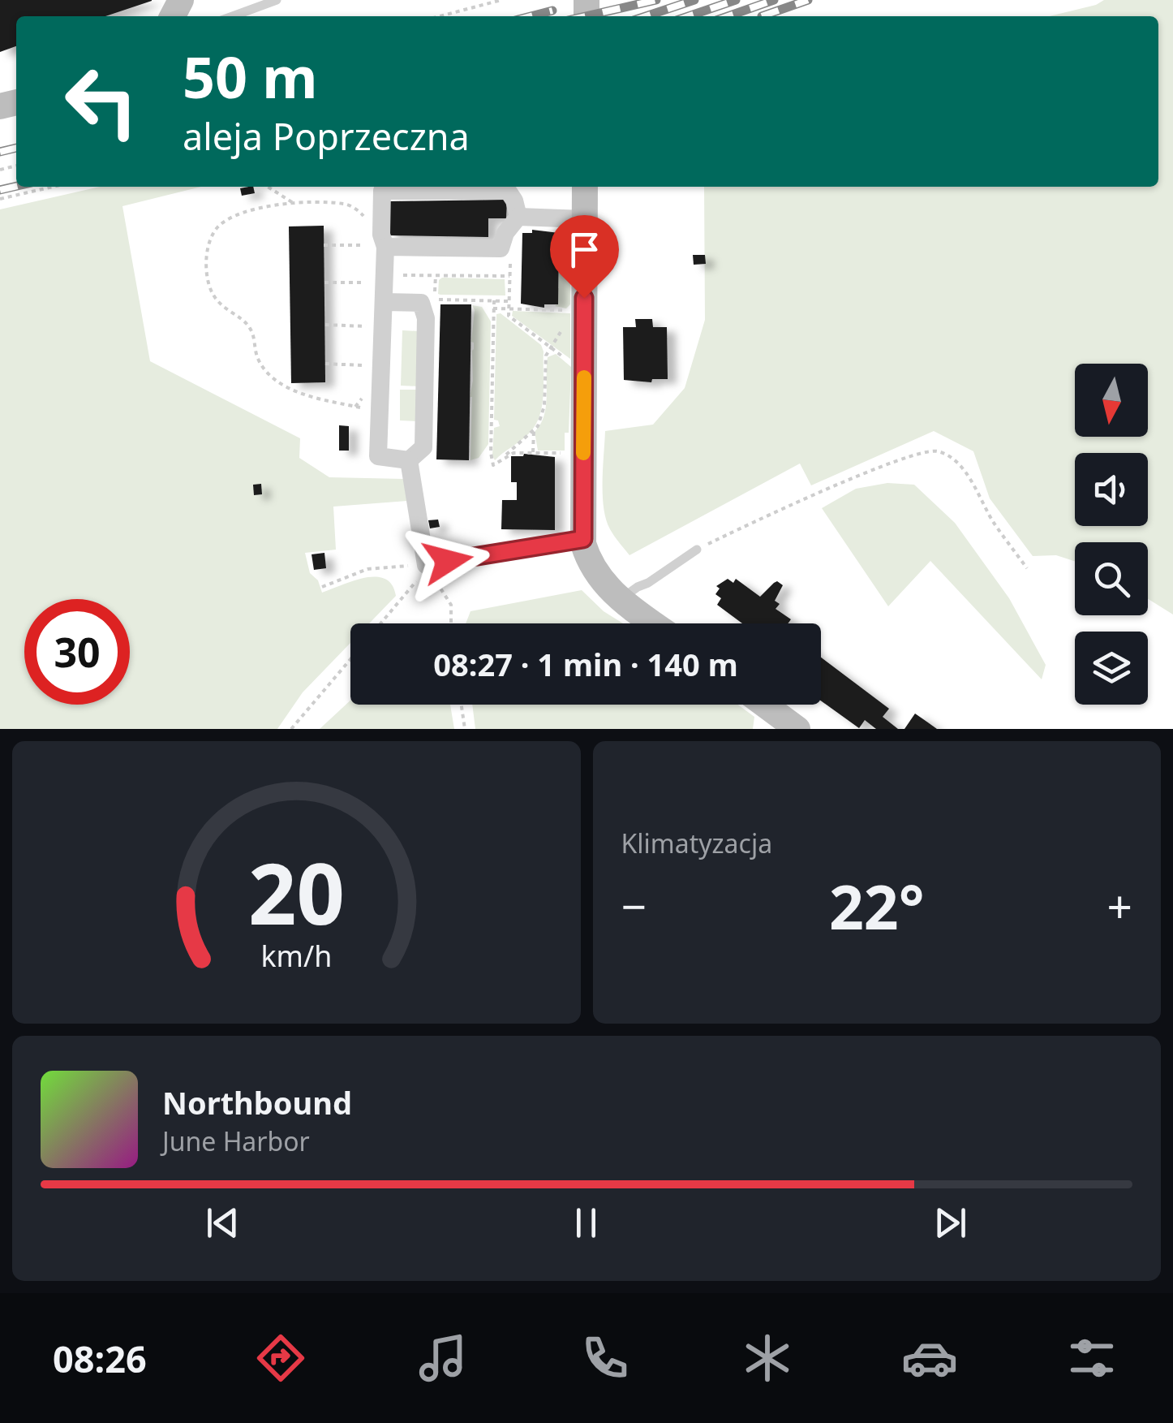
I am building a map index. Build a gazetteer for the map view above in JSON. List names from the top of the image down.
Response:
{
  "north": "bottom",
  "page": {
    "turn": ["50 m", "aleja Poprzeczna"],
    "limit": "30",
    "trip": "08:27 · 1 min · 140 m",
    "tile": "Klimatyzacja",
    "heat": ["−", "22°", "+"],
    "song": ["Northbound", "June Harbor"],
    "tabs": "08:26",
    "gauge": ["20", "km/h"]
  }
}
